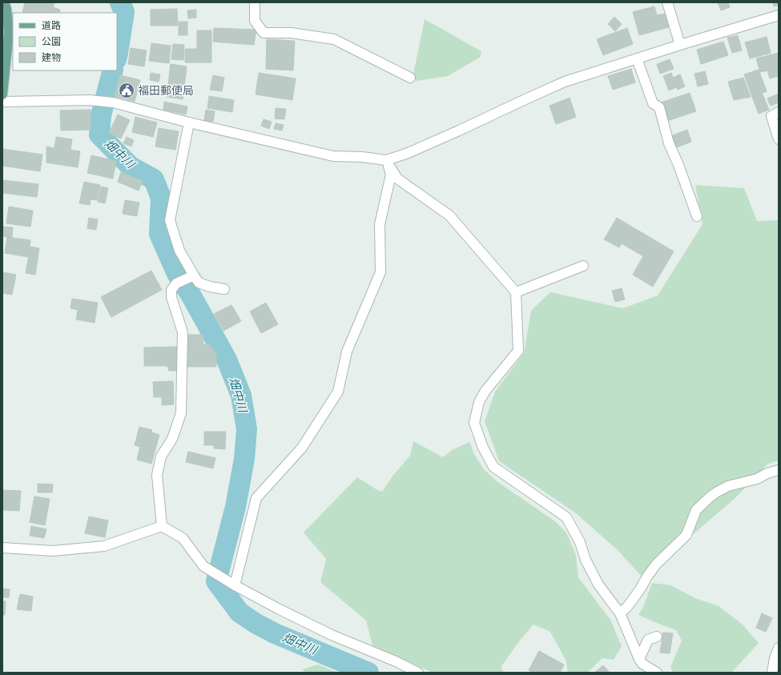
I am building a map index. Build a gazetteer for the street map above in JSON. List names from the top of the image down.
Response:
{
  "water": ["畑中川"],
  "places": {
    "public building": ["福田郵便局"]
  },
  "legend": ["道路", "公園", "建物"]
}
